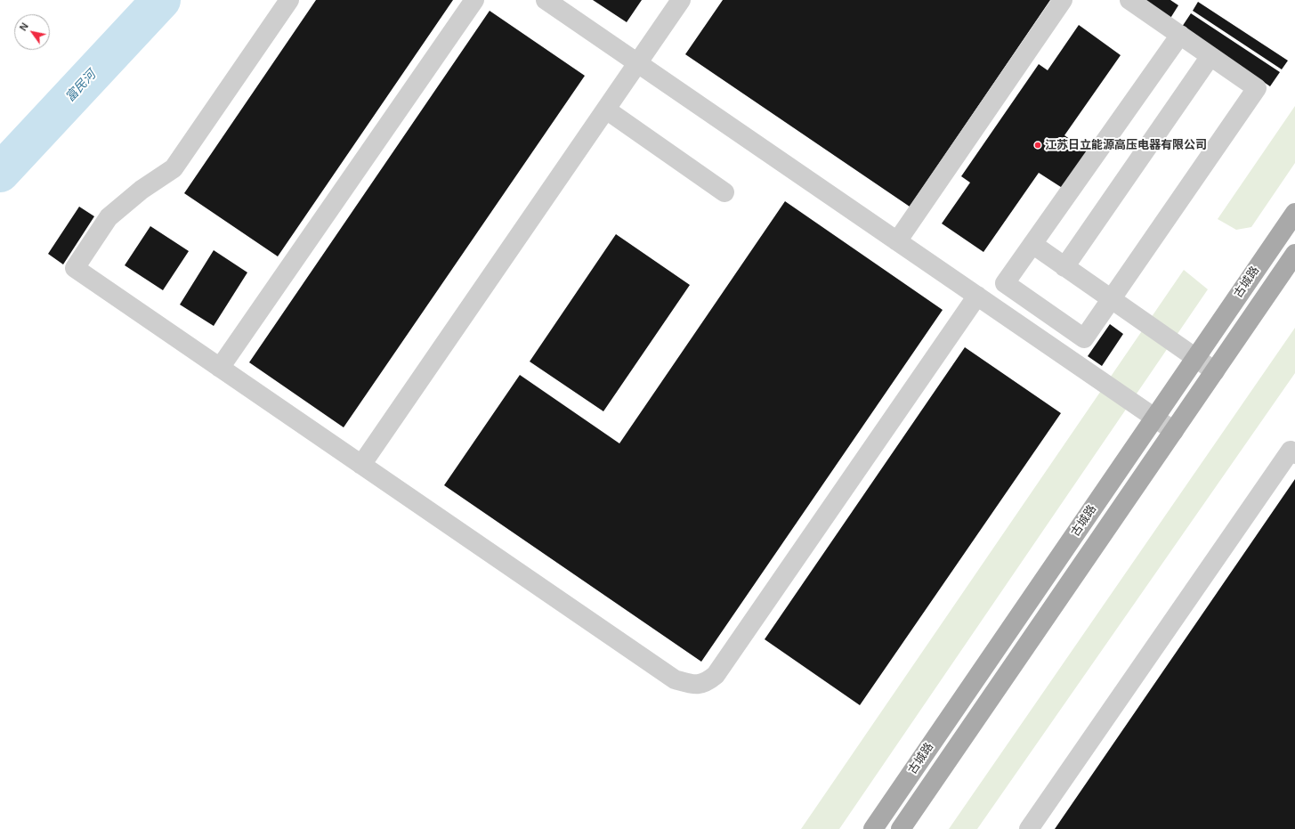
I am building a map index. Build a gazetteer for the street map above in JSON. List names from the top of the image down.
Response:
{
  "streets": {
    "main road": ["古城路"]
  },
  "water": ["富民河"],
  "places": ["江苏日立能源高压电器有限公司"],
  "north": "top left"
}
